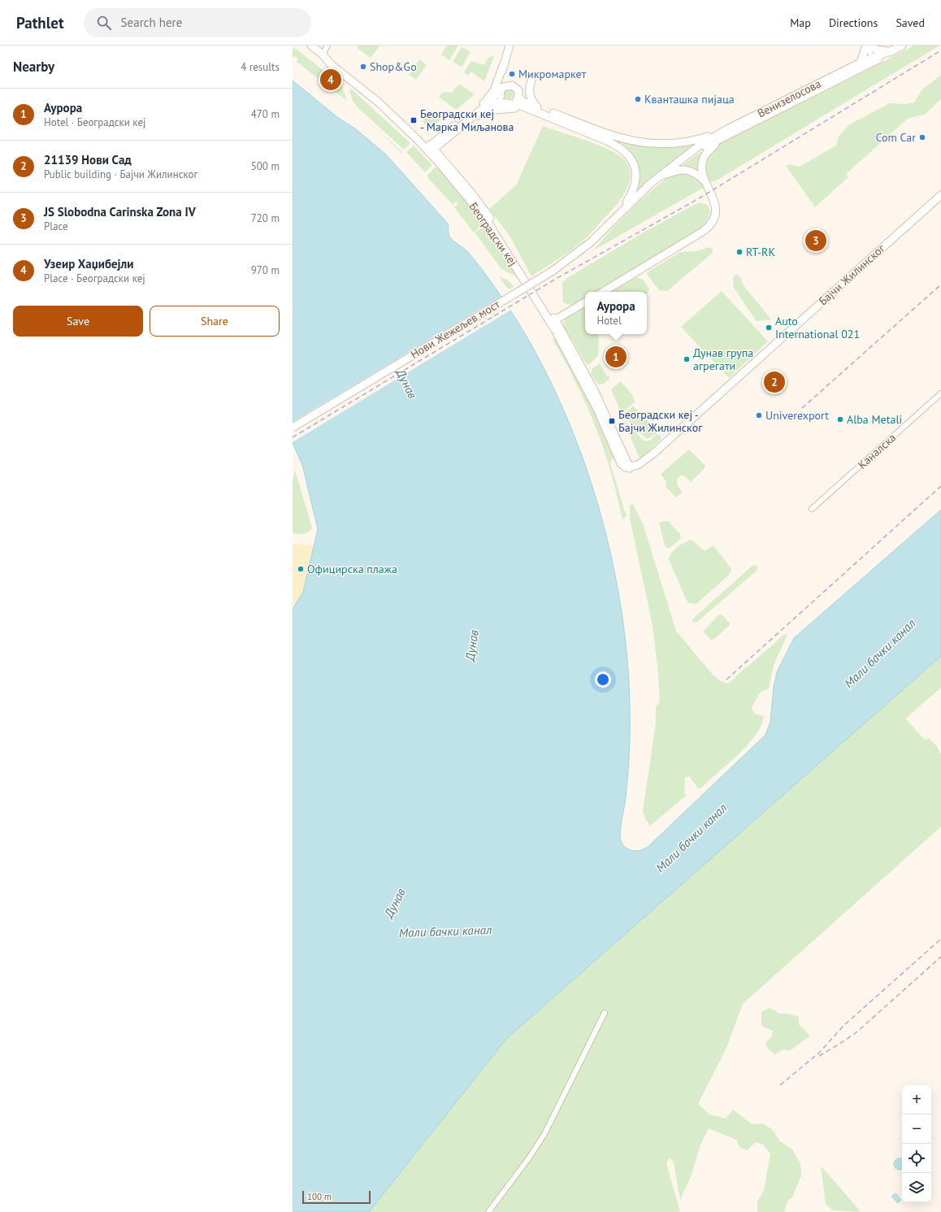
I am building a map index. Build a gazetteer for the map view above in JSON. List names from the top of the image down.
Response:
{
  "streets": {
    "main road": [
      "Венизелосова",
      "Београдски кеј",
      "Бајчи Жилинског",
      "Нови Жежељев мост"
    ],
    "street": ["Каналска"]
  },
  "crossings": [
    ["Венизелосова", "Нови Жежељев мост"],
    ["Београдски кеј", "Бајчи Жилинског"]
  ],
  "water": ["Дунав", "Мали бачки канал"],
  "places": {
    "other": [
      "Shop&Go",
      "Микромаркет",
      "Кванташка пијаца",
      "Com Car",
      "RT-RK",
      "Auto International 021",
      "Дунав група агрегати",
      "Univerexport",
      "Alba Metali",
      "Официрска плажа"
    ],
    "transit": ["Београдски кеј - Марка Миљанова", "Београдски кеј - Бајчи Жилинског"]
  },
  "scale_bar": "100 m",
  "page": {
    "header": "Pathlet",
    "search": "Search here",
    "nav": ["Map", "Directions", "Saved"],
    "heading": ["Nearby", "4 results"],
    "pins": [
      "4",
      "3",
      "1",
      "2"
    ],
    "list": [
      {
        "mark": "1",
        "name": "Аурора",
        "note": "Hotel · Београдски кеј",
        "value": "470 m"
      },
      {
        "mark": "2",
        "name": "21139 Нови Сад",
        "note": "Public building · Бајчи Жилинског",
        "value": "500 m"
      },
      {
        "mark": "3",
        "name": "JS Slobodna Carinska Zona IV",
        "note": "Place",
        "value": "720 m"
      },
      {
        "mark": "4",
        "name": "Узеир Хаџибејли",
        "note": "Place · Београдски кеј",
        "value": "970 m"
      }
    ],
    "popup": ["Аурора", "Hotel"],
    "buttons": ["Save", "Share"],
    "map_buttons": ["+", "−"],
    "scale": "100 m"
  }
}
